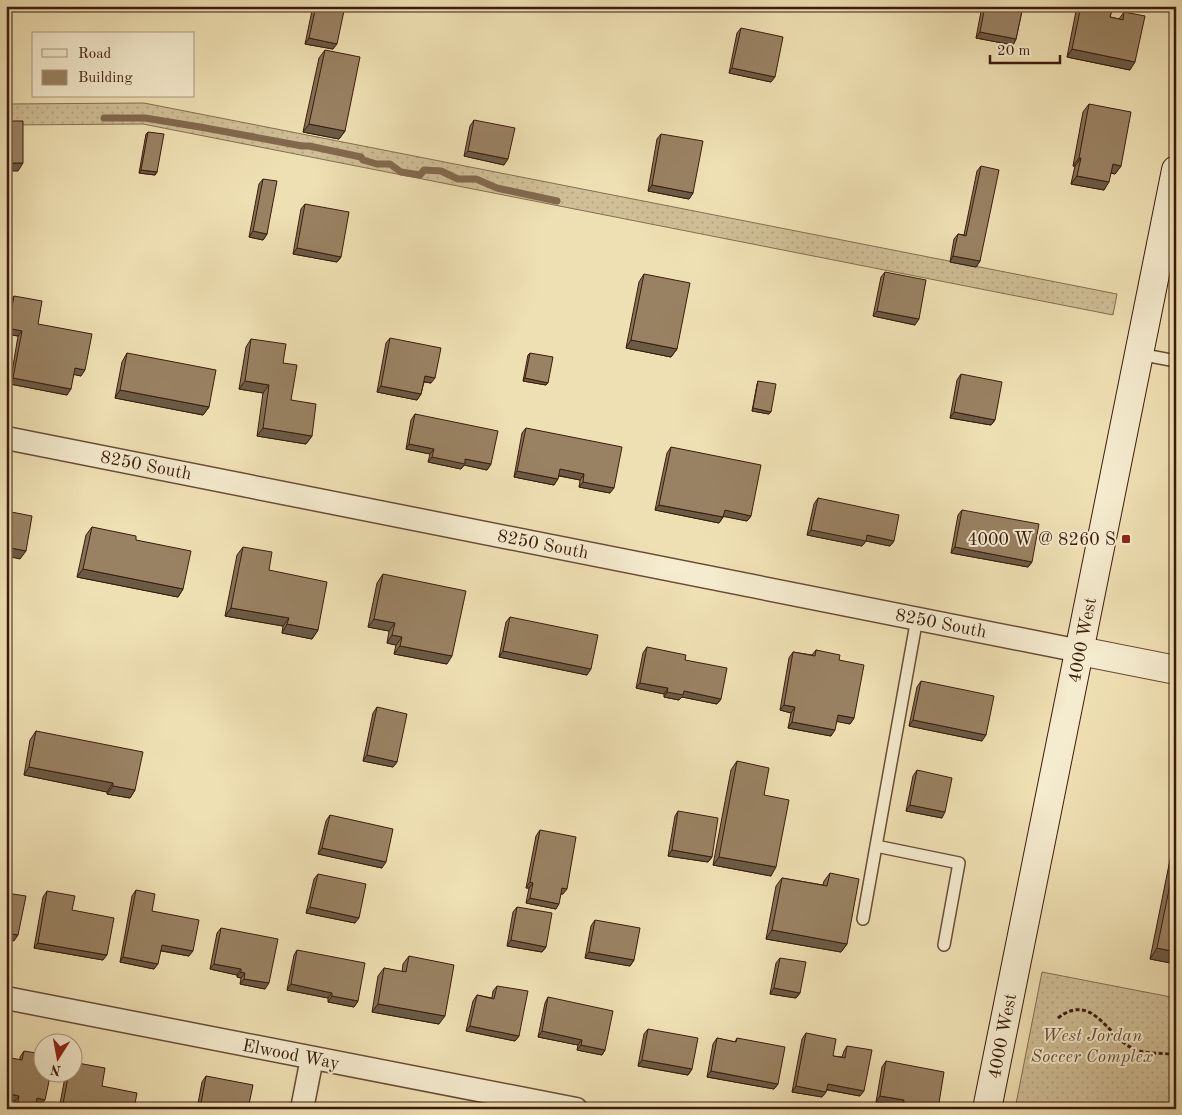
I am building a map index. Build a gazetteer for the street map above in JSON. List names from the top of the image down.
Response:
{
  "streets": {
    "main road": ["4000 West"],
    "street": ["8250 South", "Elwood Way"]
  },
  "crossings": [
    ["8250 South", "4000 West"]
  ],
  "parks": ["West Jordan Soccer Complex"],
  "places": {
    "transit": ["4000 W @ 8260 S"]
  },
  "legend": ["Road", "Building"],
  "scale_bar": "20 m",
  "north": "bottom"
}
